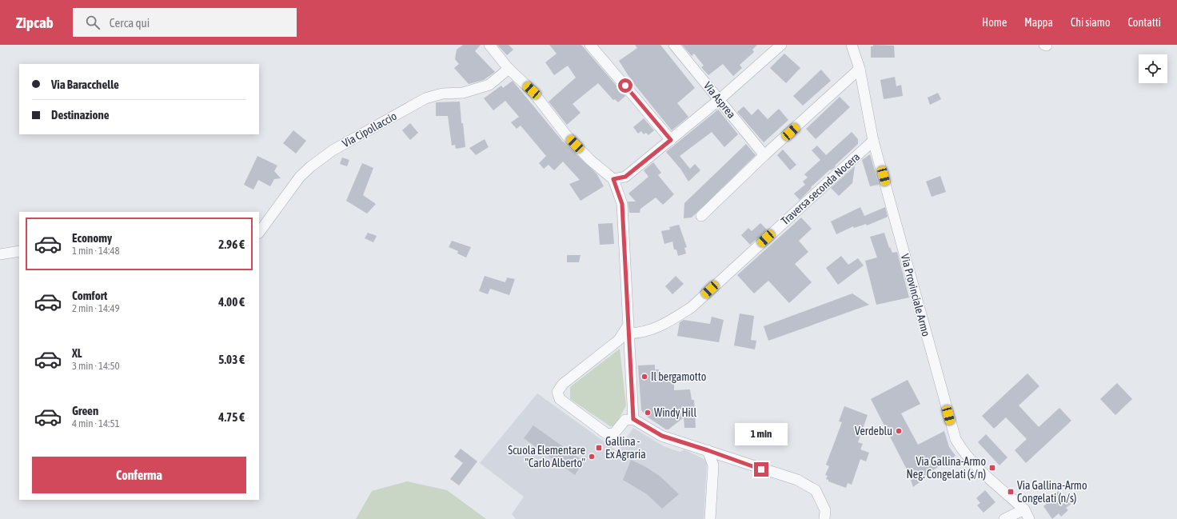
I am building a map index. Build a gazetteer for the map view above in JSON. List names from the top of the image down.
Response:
{
  "streets": {
    "street": [
      "Via Asprea",
      "Via Cipollaccio",
      "Traversa seconda Nocera",
      "Via Provinciale Armo"
    ]
  },
  "crossings": [
    ["Traversa seconda Nocera", "Via Provinciale Armo"]
  ],
  "places": {
    "other": [
      "Il bergamotto",
      "Windy Hill",
      "Verdeblu",
      "Scuola Elementare \"Carlo Alberto\""
    ],
    "transit": ["Gallina - Ex Agraria", "Via Gallina-Armo Neg. Congelati (s/n)", "Via Gallina-Armo Congelati (n/s)"]
  },
  "page": {
    "header": "Zipcab",
    "search": "Cerca qui",
    "nav": [
      "Home",
      "Mappa",
      "Chi siamo",
      "Contatti"
    ],
    "banner": ["Via Baracchelle", "Destinazione"],
    "list": [
      {
        "name": "Economy",
        "note": "1 min · 14:48",
        "value": "2.96 €"
      },
      {
        "name": "Comfort",
        "note": "2 min · 14:49",
        "value": "4.00 €"
      },
      {
        "name": "XL",
        "note": "3 min · 14:50",
        "value": "5.03 €"
      },
      {
        "name": "Green",
        "note": "4 min · 14:51",
        "value": "4.75 €"
      }
    ],
    "bubble": "1 min",
    "buttons": "Conferma"
  }
}
